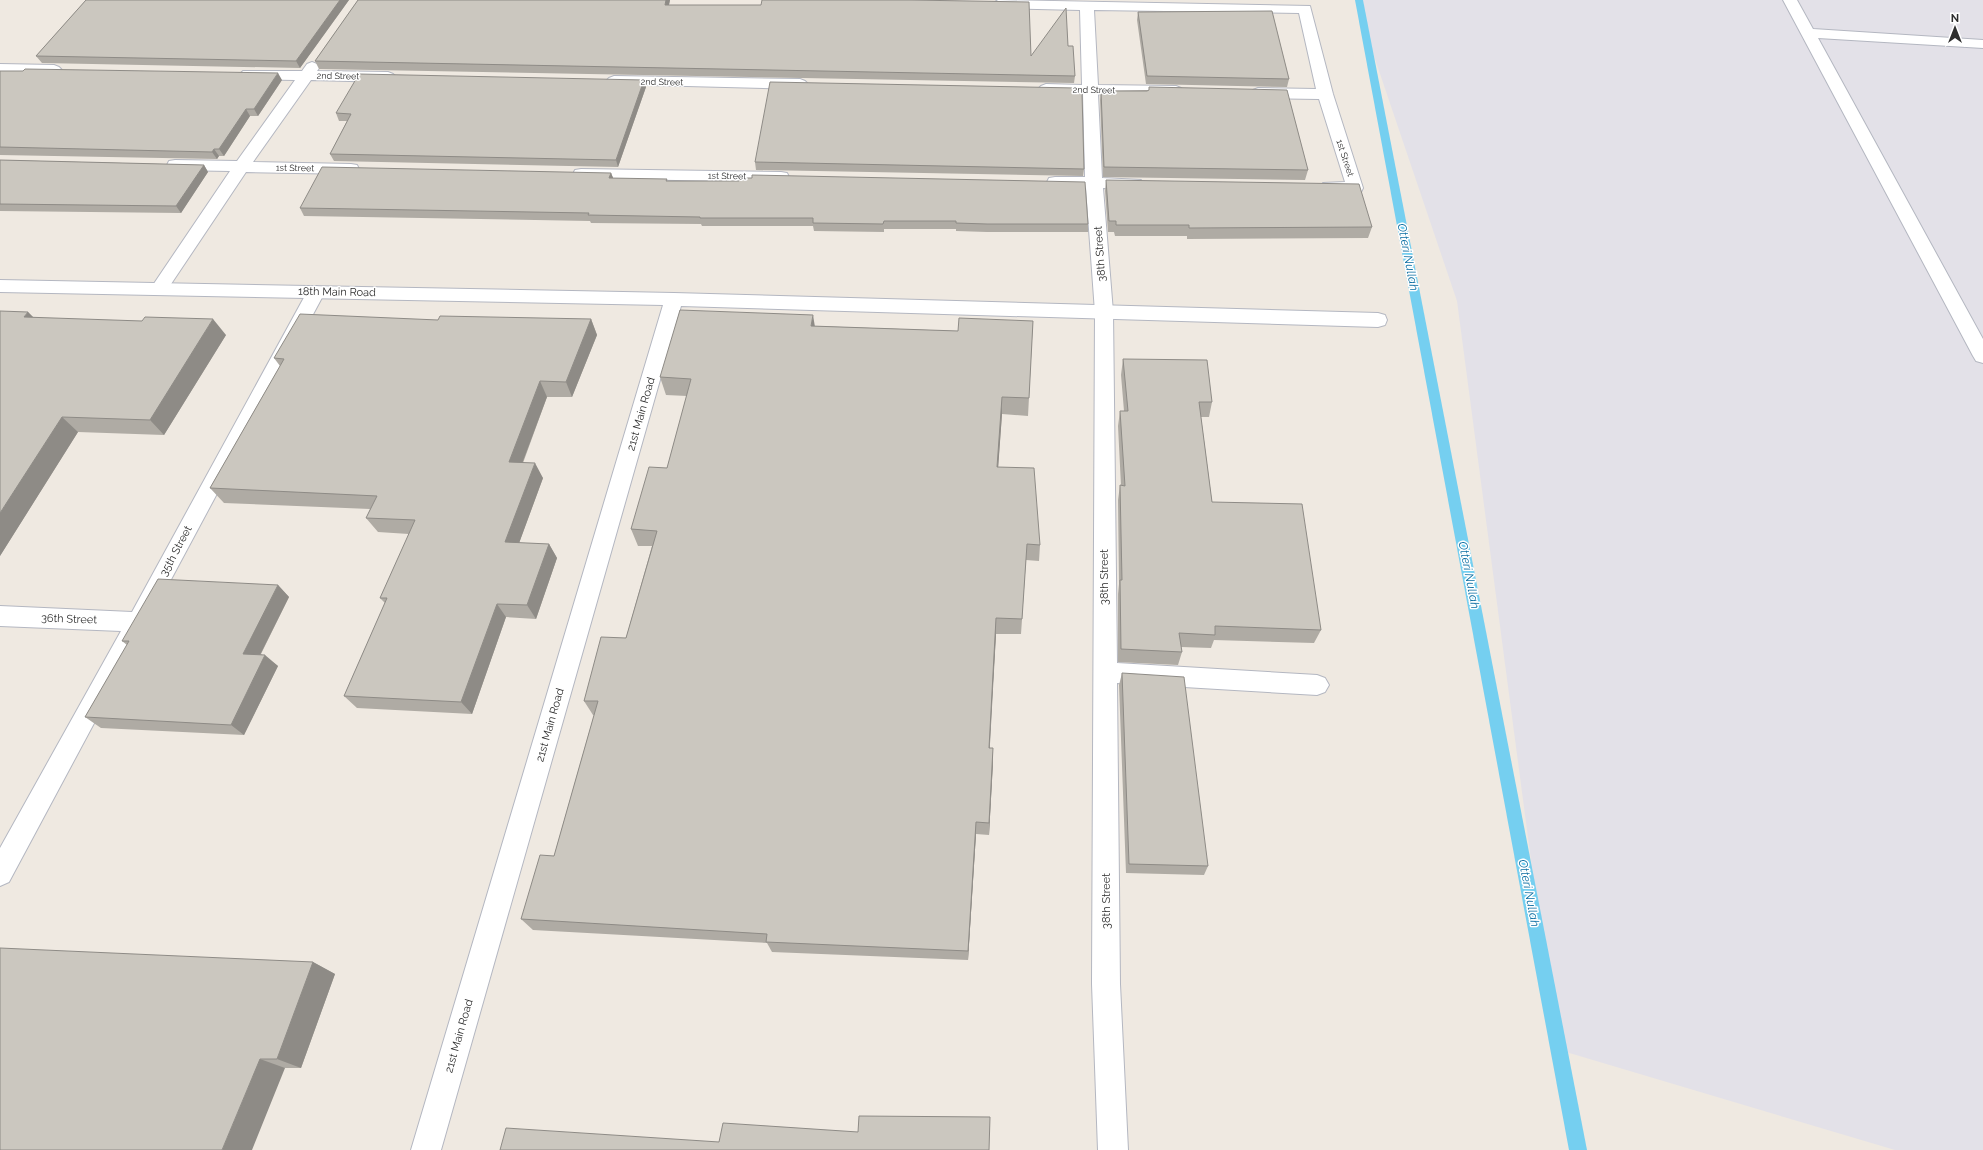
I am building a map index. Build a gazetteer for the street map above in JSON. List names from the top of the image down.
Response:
{
  "streets": {
    "street": [
      "2nd Street",
      "1st Street",
      "38th Street",
      "18th Main Road",
      "21st Main Road",
      "35th Street",
      "36th Street"
    ]
  },
  "crossings": [
    ["2nd Street", "38th Street"],
    ["38th Street", "18th Main Road"],
    ["18th Main Road", "21st Main Road"],
    ["18th Main Road", "35th Street"],
    ["35th Street", "36th Street"]
  ],
  "water": ["Otteri Nullah"],
  "north": "top"
}
